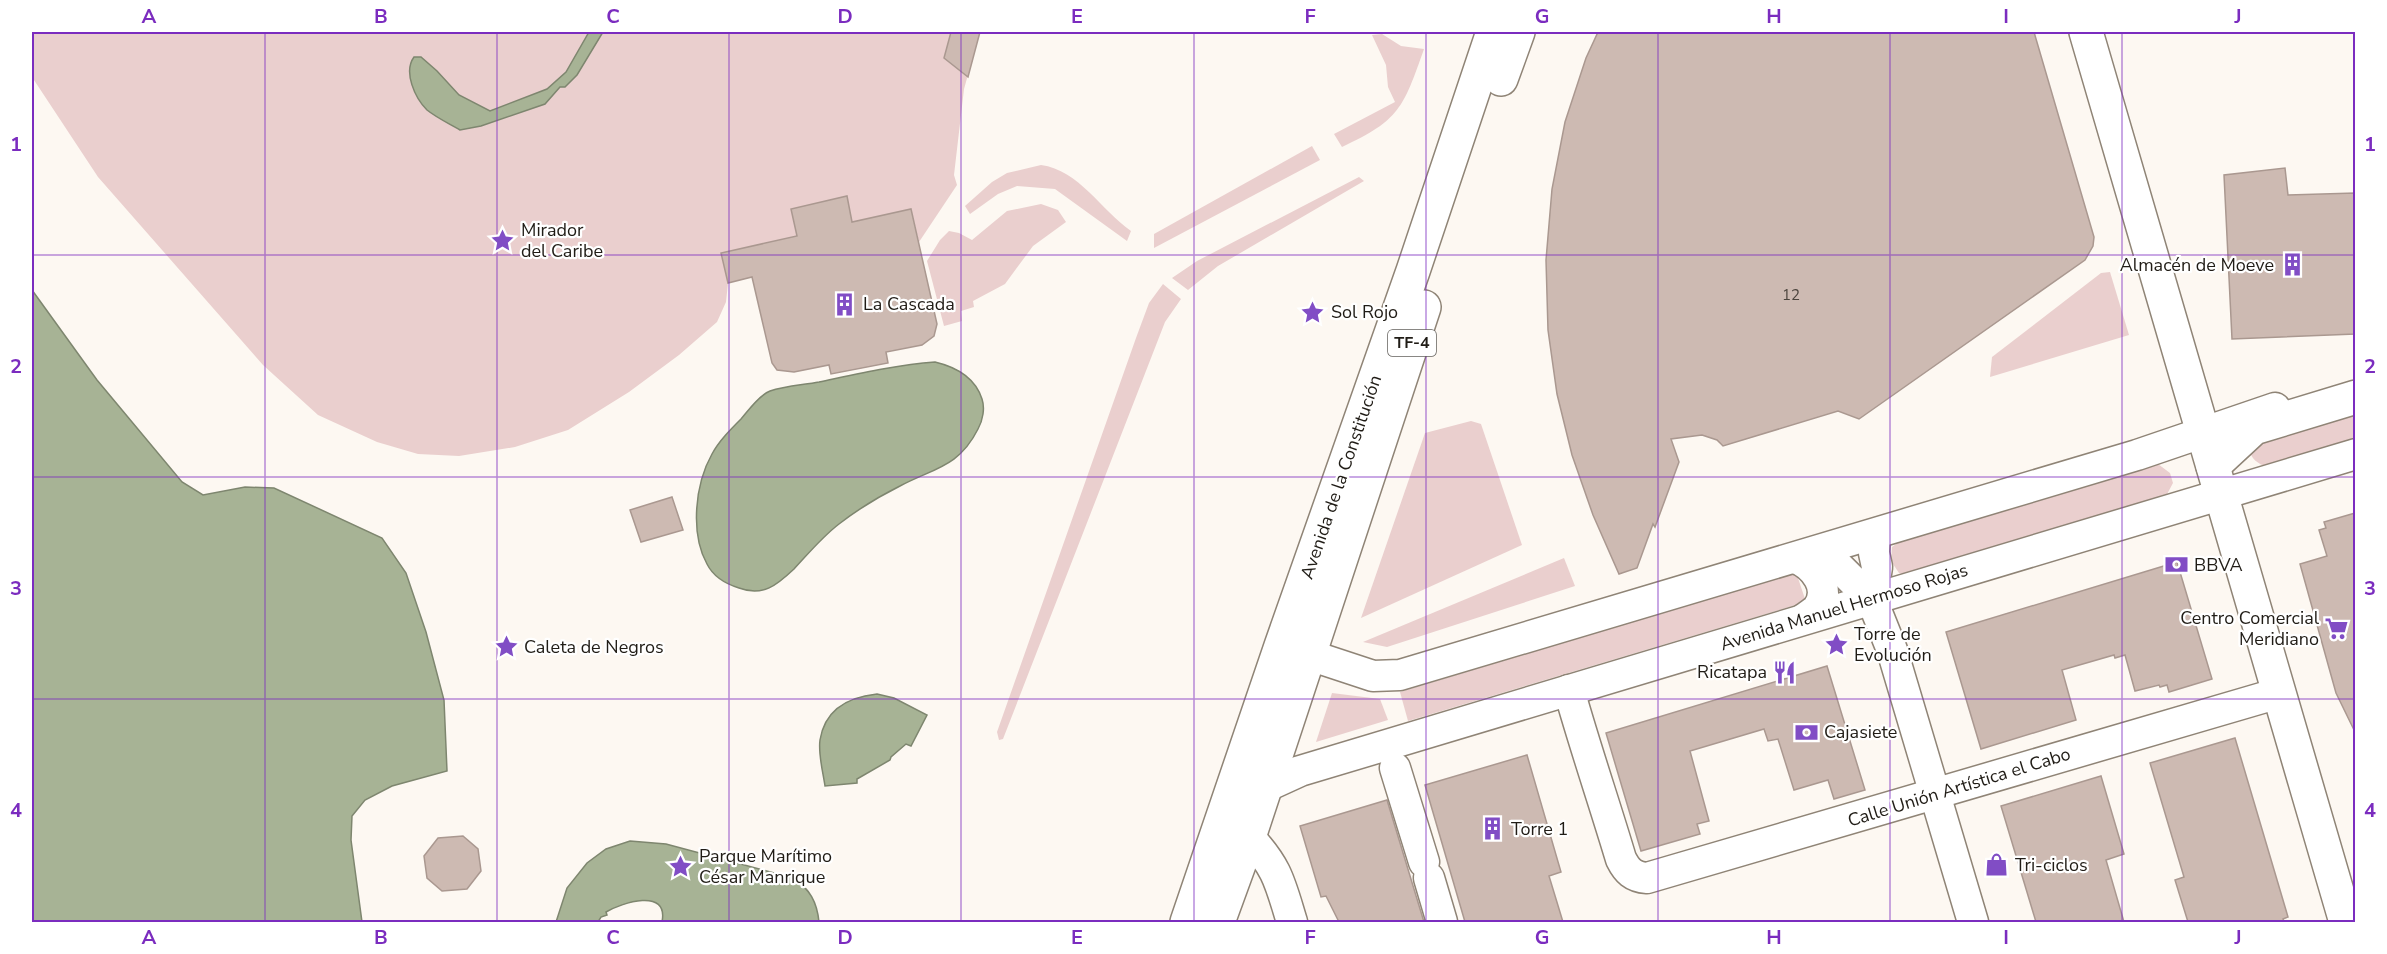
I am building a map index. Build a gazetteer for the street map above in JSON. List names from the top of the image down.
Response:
{
  "streets": {
    "main road": ["TF-4", "Avenida de la Constitución"],
    "street": ["Avenida Manuel Hermoso Rojas", "Calle Unión Artística el Cabo"]
  },
  "crossings": [
    ["Avenida de la Constitución", "Avenida Manuel Hermoso Rojas"],
    ["Avenida Manuel Hermoso Rojas", "Calle Unión Artística el Cabo"]
  ],
  "places": {
    "place": [
      "Mirador del Caribe",
      "Sol Rojo",
      "Torre de Evolución",
      "Caleta de Negros",
      "Parque Marítimo César Manrique"
    ],
    "building": ["Almacén de Moeve", "La Cascada", "Torre 1"],
    "bank": ["BBVA", "Cajasiete"],
    "supermarket": ["Centro Comercial Meridiano"],
    "restaurant": ["Ricatapa"],
    "shop": ["Tri-ciclos"]
  },
  "house_numbers": ["12"],
  "grid": {
    "columns": [
      "A",
      "B",
      "C",
      "D",
      "E",
      "F",
      "G",
      "H",
      "I",
      "J"
    ],
    "rows": [
      "1",
      "2",
      "3",
      "4"
    ]
  }
}
